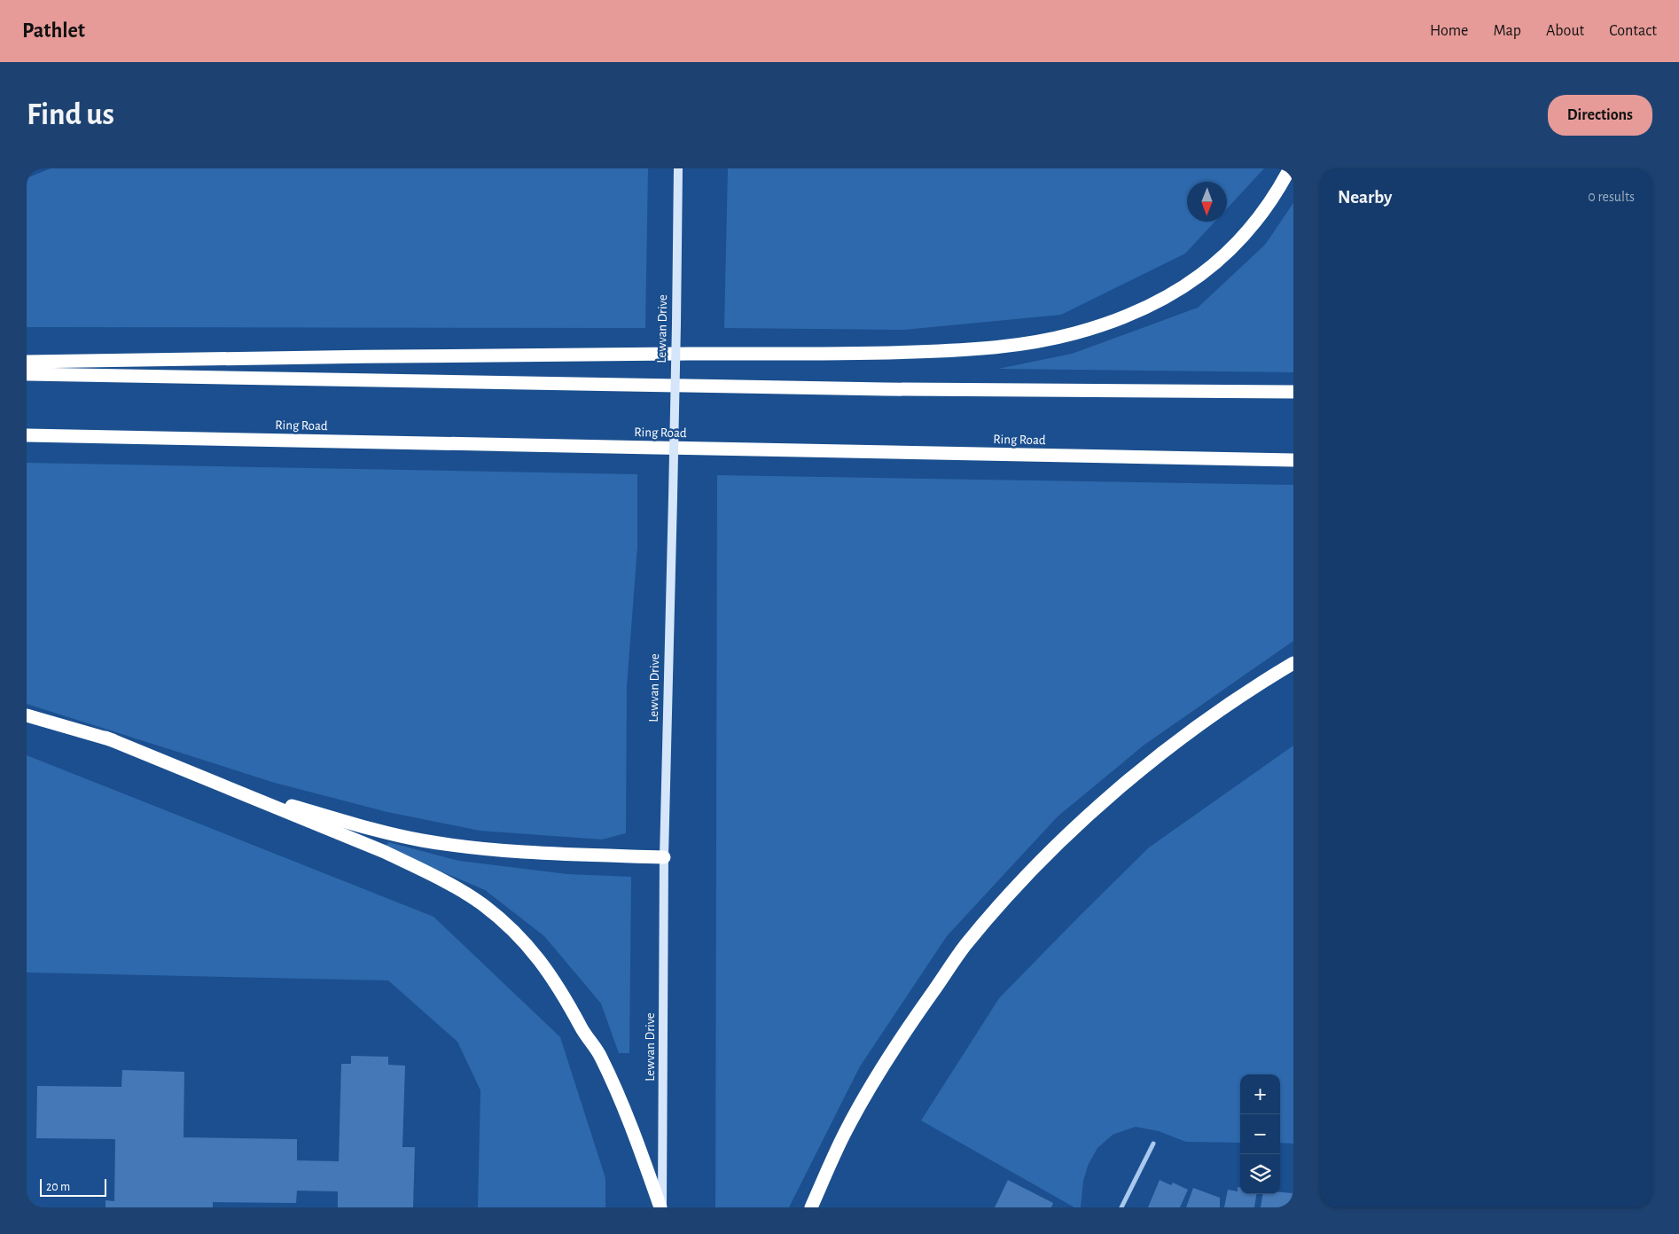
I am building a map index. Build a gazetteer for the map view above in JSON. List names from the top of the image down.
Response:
{
  "streets": {
    "highway": ["Ring Road"],
    "main road": ["Lewvan Drive"]
  },
  "scale_bar": "20 m",
  "north": "bottom",
  "page": {
    "header": "Pathlet",
    "nav": [
      "Home",
      "Map",
      "About",
      "Contact"
    ],
    "buttons": "Directions",
    "title": "Find us",
    "heading": ["Nearby", "0 results"],
    "map_buttons": ["+", "−"],
    "scale": "20 m"
  }
}
